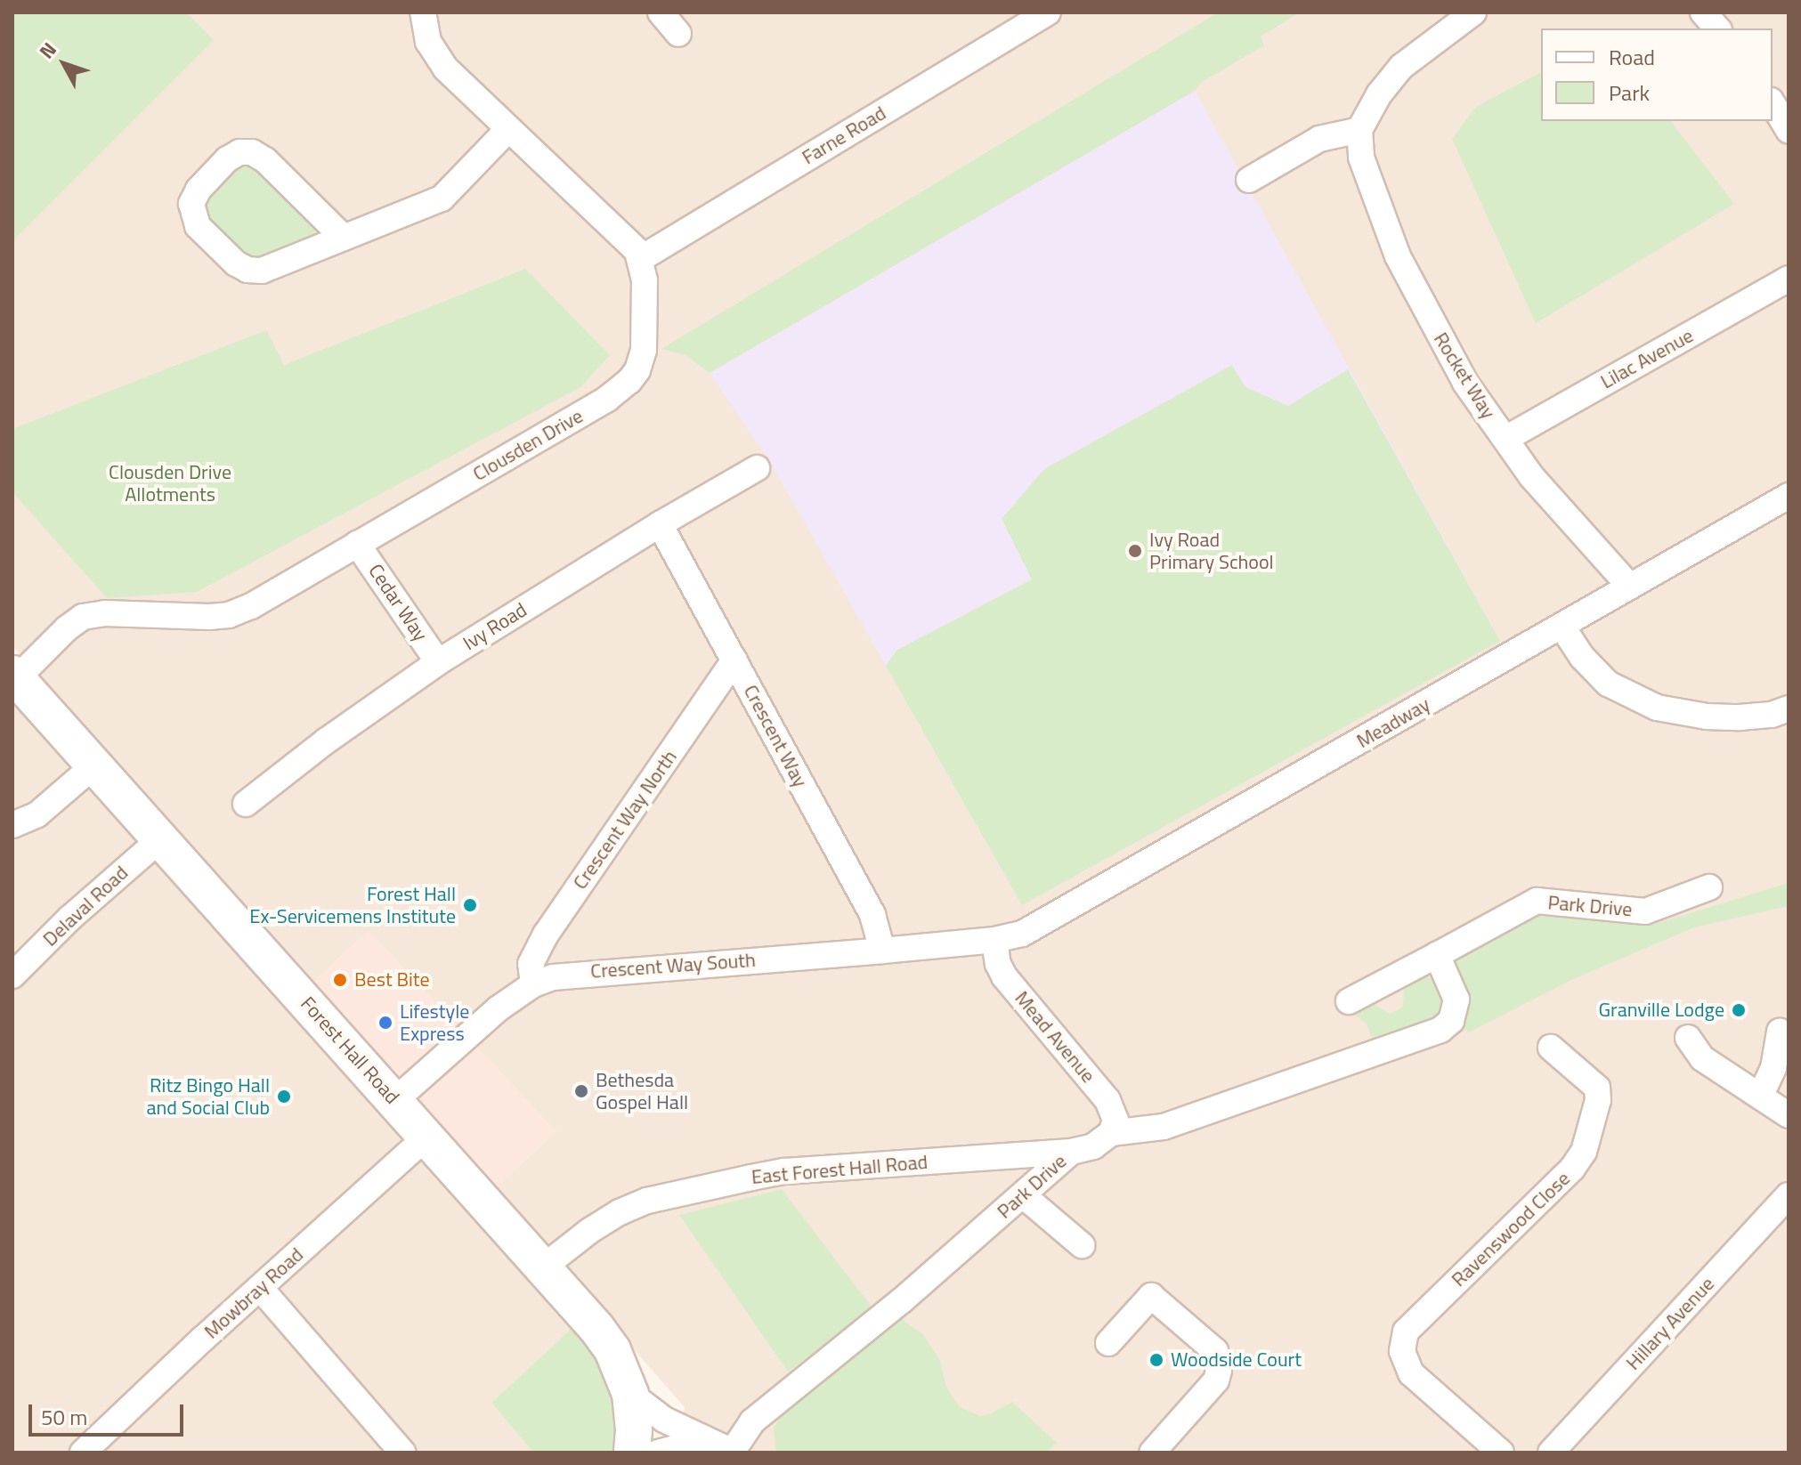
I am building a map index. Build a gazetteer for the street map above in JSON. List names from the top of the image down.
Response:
{
  "streets": {
    "main road": ["Forest Hall Road"],
    "street": [
      "Farne Road",
      "Lilac Avenue",
      "Rocket Way",
      "Clousden Drive",
      "Cedar Way",
      "Ivy Road",
      "Meadway",
      "Crescent Way",
      "Crescent Way North",
      "Delaval Road",
      "Park Drive",
      "Crescent Way South",
      "Mead Avenue",
      "East Forest Hall Road",
      "Ravenswood Close",
      "Mowbray Road",
      "Hillary Avenue"
    ]
  },
  "crossings": [
    ["Farne Road", "Clousden Drive"],
    ["Lilac Avenue", "Rocket Way"],
    ["Rocket Way", "Meadway"],
    ["Clousden Drive", "Cedar Way"],
    ["Clousden Drive", "Forest Hall Road"],
    ["Cedar Way", "Ivy Road"],
    ["Ivy Road", "Crescent Way"],
    ["Meadway", "Crescent Way South"],
    ["Meadway", "Mead Avenue"],
    ["Crescent Way", "Crescent Way North"],
    ["Crescent Way", "Crescent Way South"],
    ["Crescent Way North", "Crescent Way South"],
    ["Delaval Road", "Forest Hall Road"],
    ["Park Drive", "Mead Avenue"],
    ["Park Drive", "East Forest Hall Road"],
    ["Crescent Way South", "Mead Avenue"],
    ["Crescent Way South", "Forest Hall Road"],
    ["Forest Hall Road", "East Forest Hall Road"],
    ["Forest Hall Road", "Mowbray Road"]
  ],
  "parks": ["Clousden Drive Allotments"],
  "places": [
    "Ivy Road Primary School",
    "Forest Hall Ex-Servicemens Institute",
    "Best Bite",
    "Granville Lodge",
    "Lifestyle Express",
    "Bethesda Gospel Hall",
    "Ritz Bingo Hall and Social Club",
    "Woodside Court"
  ],
  "legend": ["Road", "Park"],
  "scale_bar": "50 m",
  "north": "top left"
}
